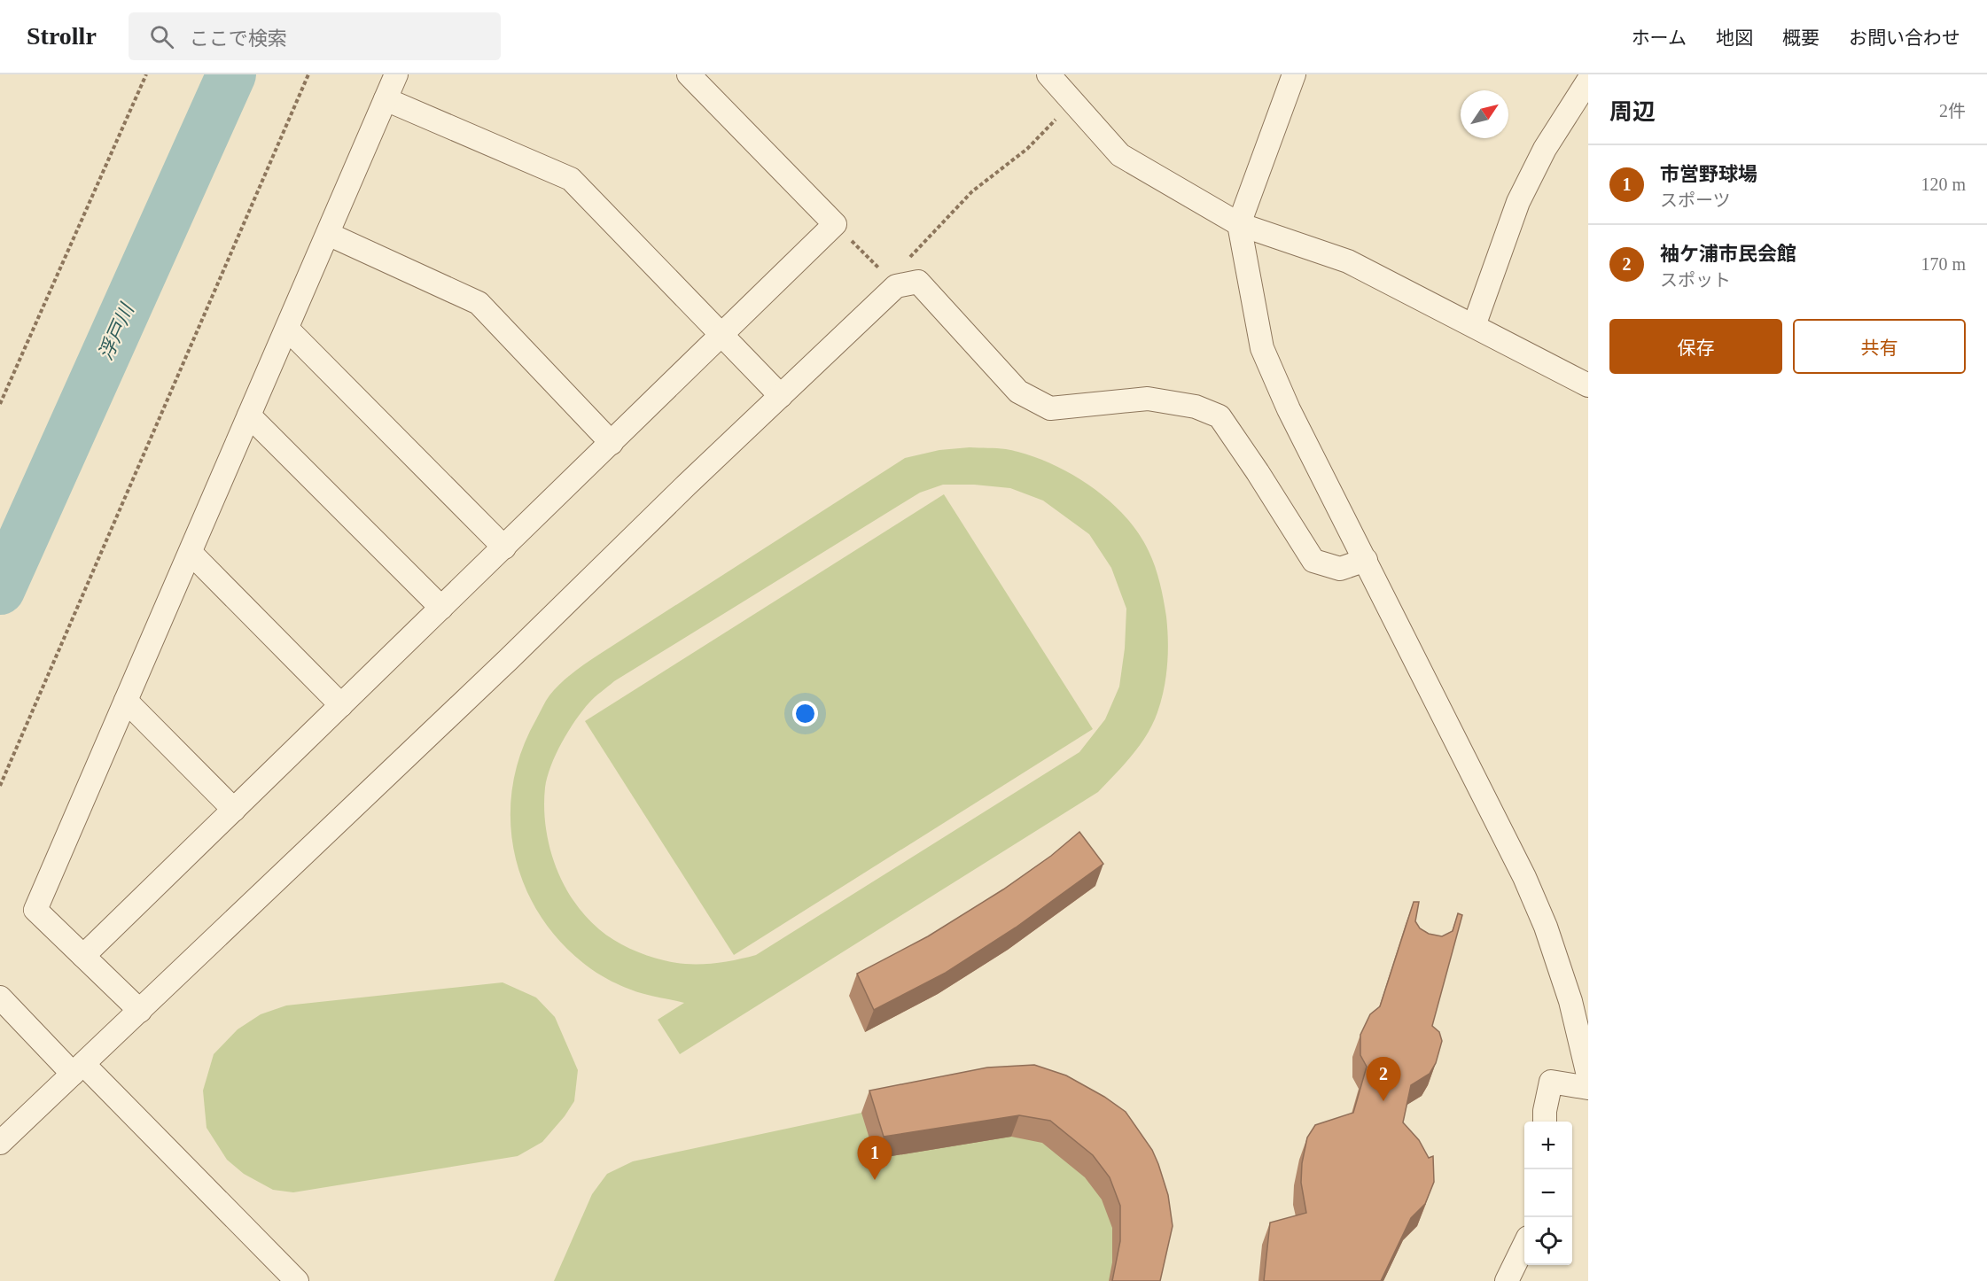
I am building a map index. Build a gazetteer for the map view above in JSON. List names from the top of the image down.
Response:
{
  "water": ["浮戸川"],
  "north": "top right",
  "page": {
    "header": "Strollr",
    "search": "ここで検索",
    "nav": [
      "ホーム",
      "地図",
      "概要",
      "お問い合わせ"
    ],
    "heading": ["周辺", "2件"],
    "list": [
      {
        "mark": "1",
        "name": "市営野球場",
        "note": "スポーツ",
        "value": "120 m"
      },
      {
        "mark": "2",
        "name": "袖ケ浦市民会館",
        "note": "スポット",
        "value": "170 m"
      }
    ],
    "buttons": ["保存", "共有"],
    "pins": ["2", "1"],
    "map_buttons": ["+", "−"]
  }
}
